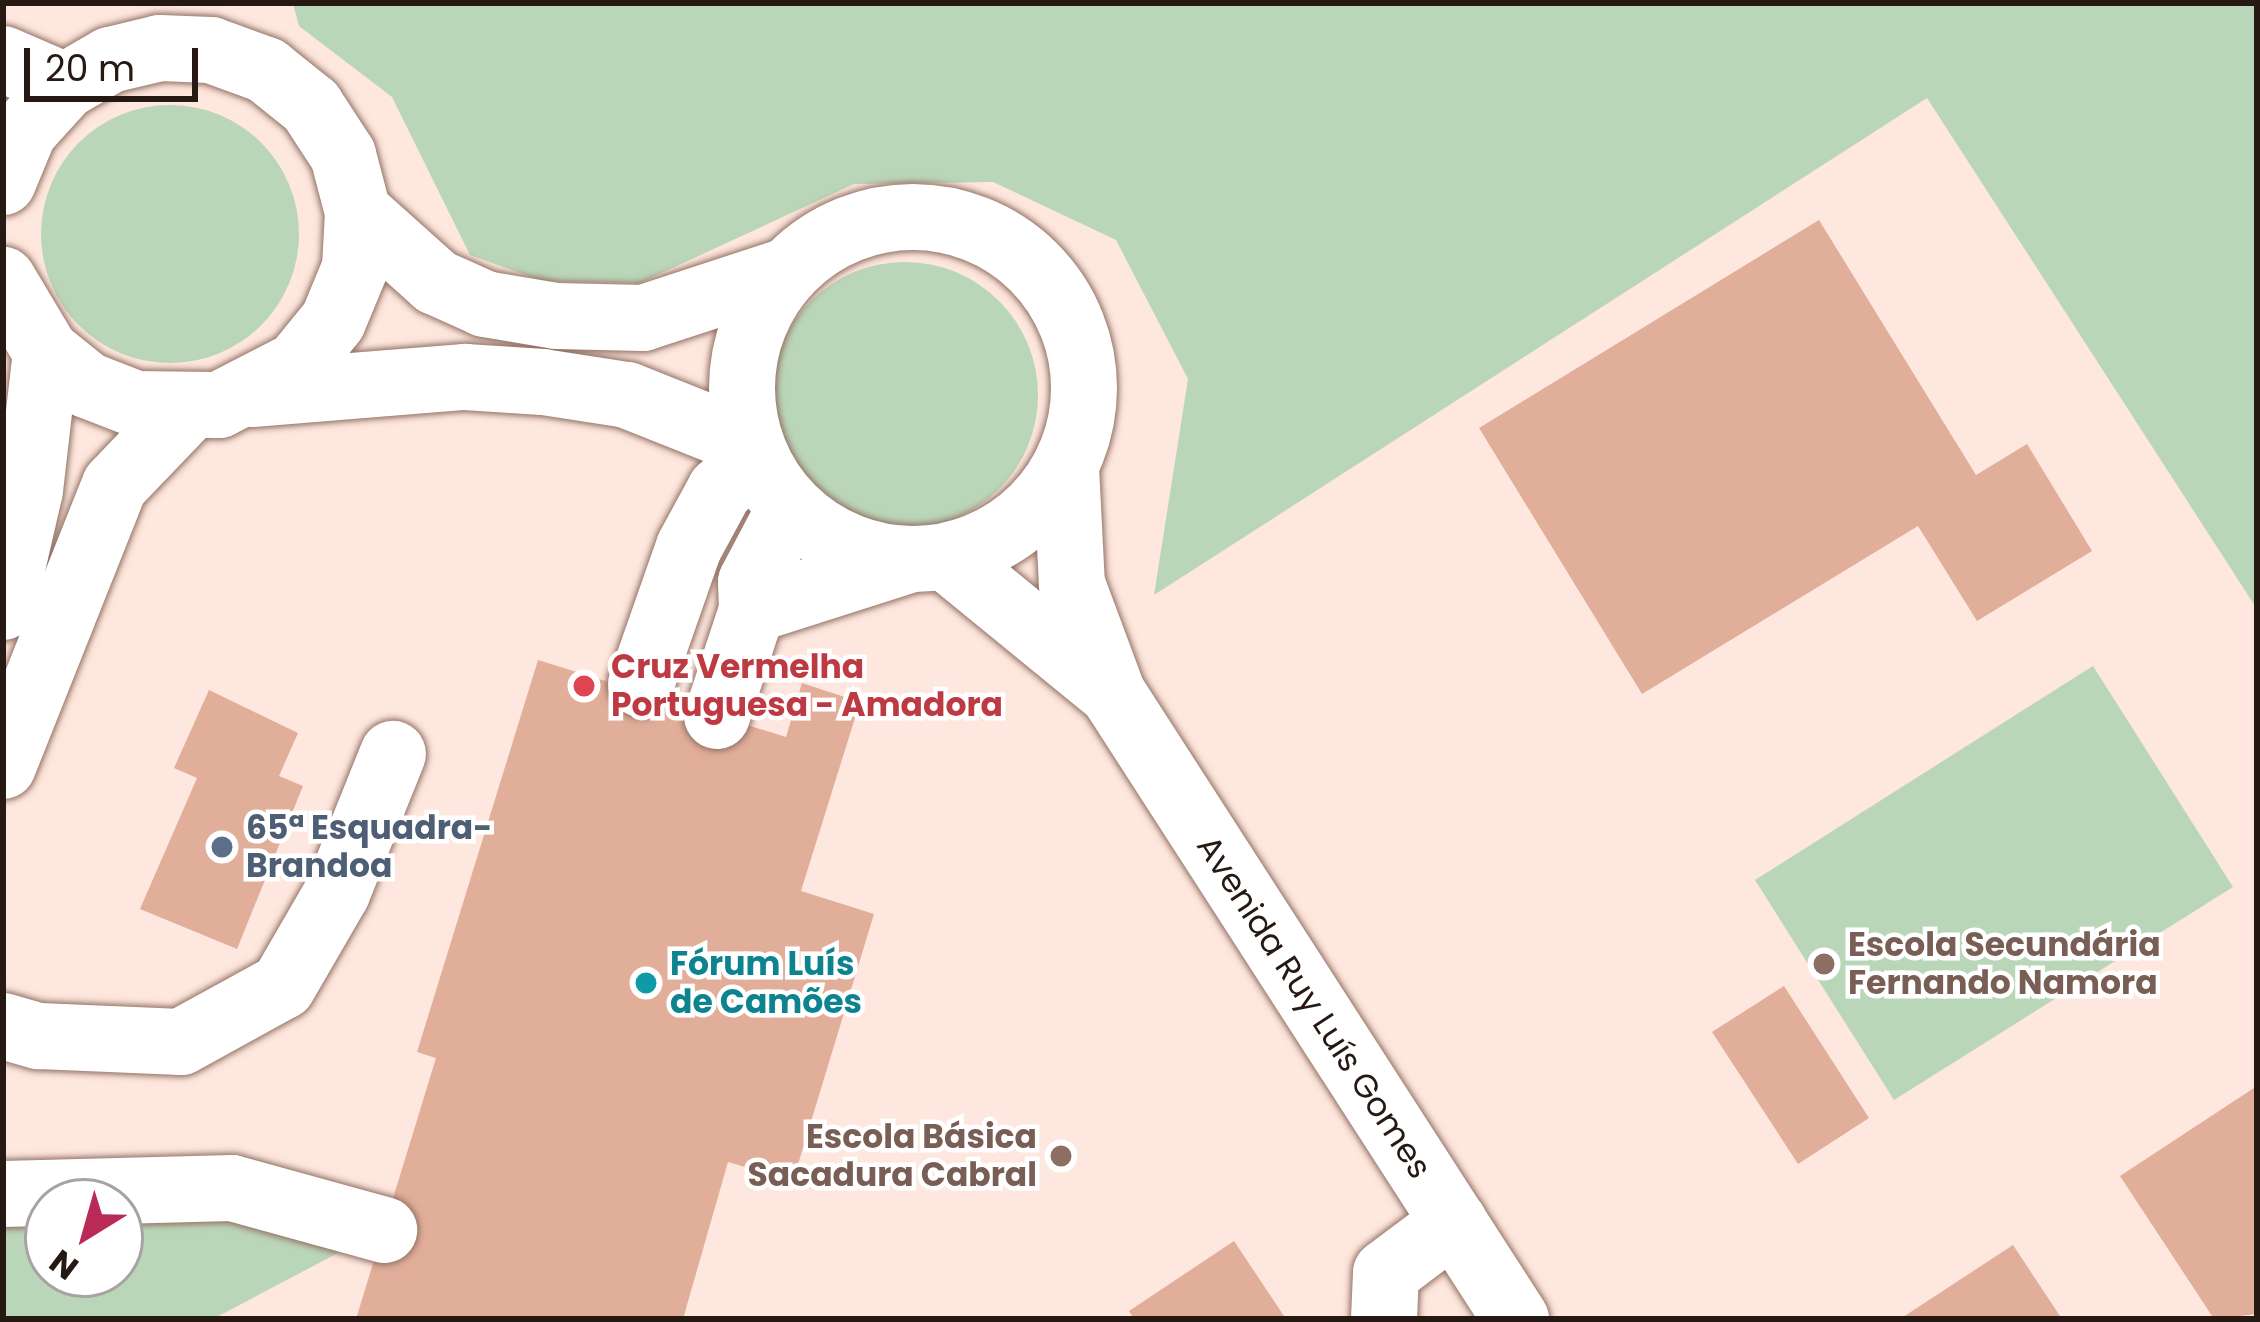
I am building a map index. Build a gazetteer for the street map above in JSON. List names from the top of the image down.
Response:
{
  "streets": {
    "street": ["Avenida Ruy Luís Gomes"]
  },
  "places": [
    "Cruz Vermelha Portuguesa - Amadora",
    "65ª Esquadra- Brandoa",
    "Escola Secundária Fernando Namora",
    "Fórum Luís de Camões",
    "Escola Básica Sacadura Cabral"
  ],
  "scale_bar": "20 m",
  "north": "bottom left"
}
